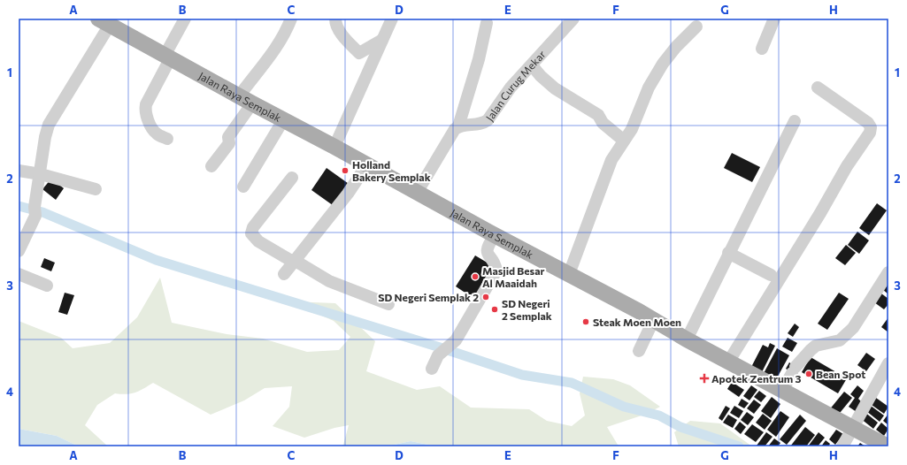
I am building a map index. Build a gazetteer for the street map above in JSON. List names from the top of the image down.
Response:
{
  "streets": {
    "main road": ["Jalan Raya Semplak"],
    "street": ["Jalan Curug Mekar"]
  },
  "places": {
    "other": [
      "Holland Bakery Semplak",
      "Masjid Besar Al Maaidah",
      "SD Negeri Semplak 2",
      "SD Negeri 2 Semplak",
      "Steak Moen Moen",
      "Bean Spot"
    ],
    "health": ["Apotek Zentrum 3"]
  },
  "grid": {
    "columns": [
      "A",
      "B",
      "C",
      "D",
      "E",
      "F",
      "G",
      "H"
    ],
    "rows": [
      "1",
      "2",
      "3",
      "4"
    ]
  }
}
